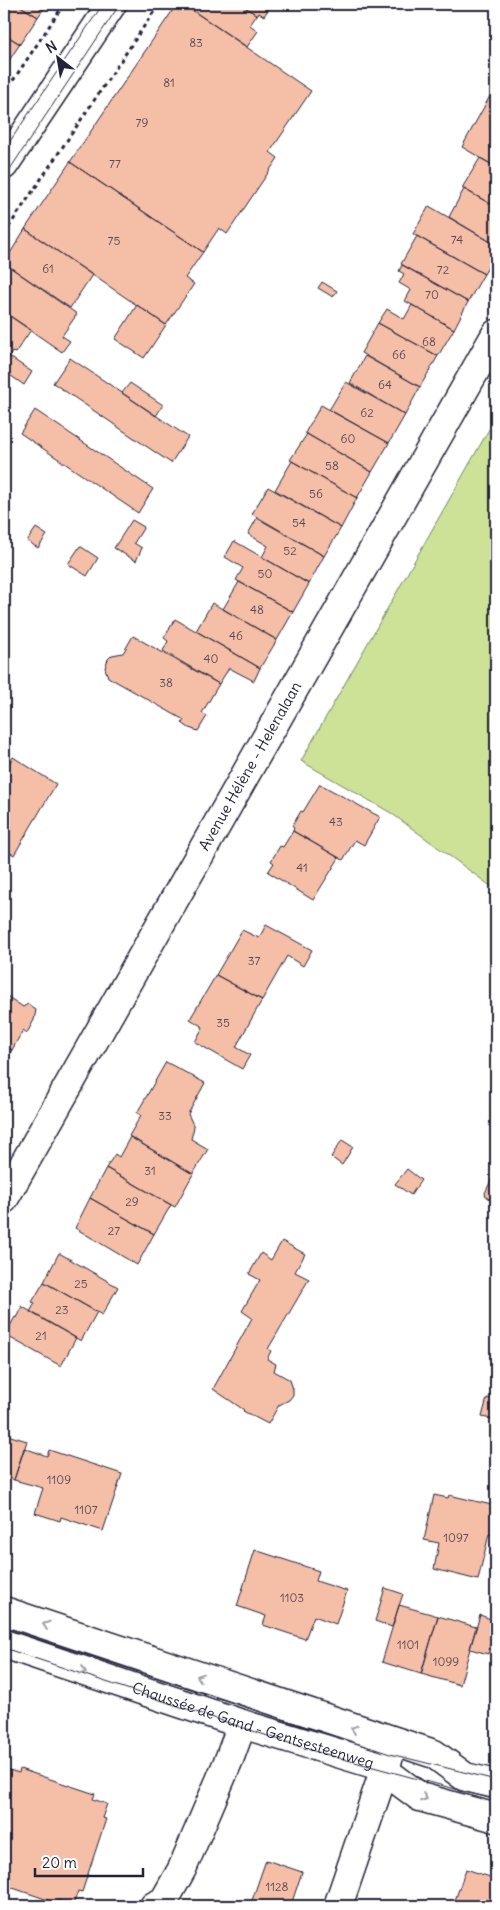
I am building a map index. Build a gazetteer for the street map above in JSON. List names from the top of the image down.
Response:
{
  "streets": {
    "main road": ["Avenue Hélène - Helenalaan", "Chaussée de Gand - Gentsesteenweg"]
  },
  "house_numbers": [
    "83",
    "81",
    "79",
    "77",
    "74",
    "75",
    "61",
    "72",
    "70",
    "68",
    "66",
    "64",
    "62",
    "60",
    "58",
    "56",
    "54",
    "52",
    "50",
    "48",
    "46",
    "40",
    "38",
    "43",
    "41",
    "37",
    "35",
    "33",
    "31",
    "29",
    "27",
    "25",
    "23",
    "21",
    "1109",
    "1107",
    "1097",
    "1103",
    "1101",
    "1099",
    "1128"
  ],
  "scale_bar": "20 m",
  "north": "top left"
}
